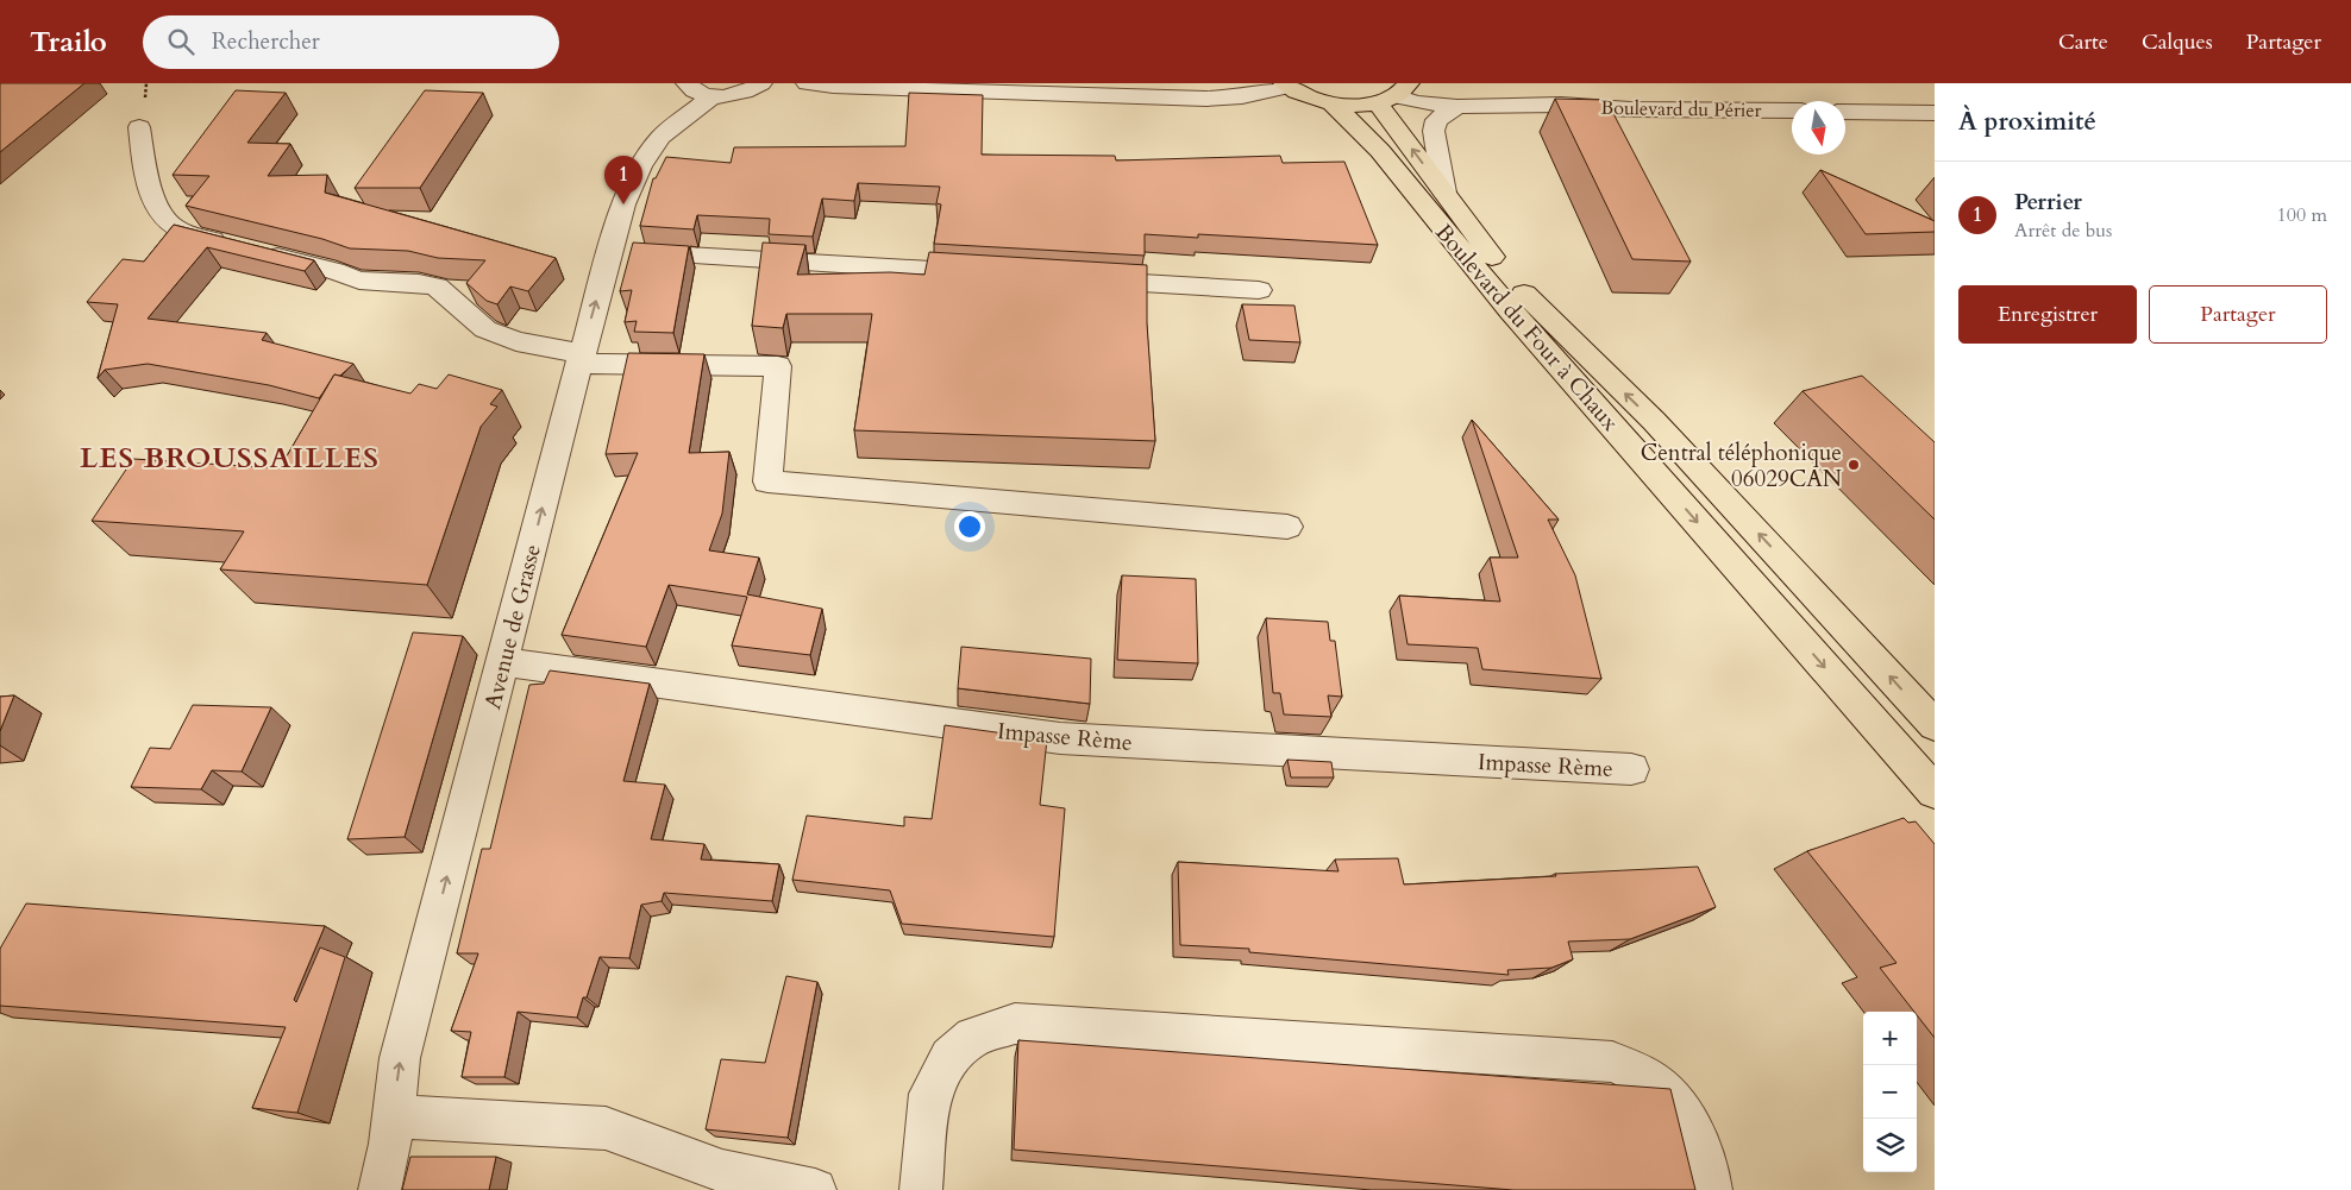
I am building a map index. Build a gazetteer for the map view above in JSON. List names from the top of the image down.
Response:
{
  "streets": {
    "main road": ["Boulevard du Four à Chaux"],
    "street": ["Boulevard du Périer", "Avenue de Grasse", "Impasse Rème"]
  },
  "crossings": [
    ["Avenue de Grasse", "Impasse Rème"]
  ],
  "one_way": ["Avenue de Grasse"],
  "districts": ["LES BROUSSAILLES"],
  "places": ["Central téléphonique 06029CAN"],
  "north": "bottom",
  "page": {
    "header": "Trailo",
    "search": "Rechercher",
    "nav": ["Carte", "Calques", "Partager"],
    "heading": "À proximité",
    "pins": "1",
    "list": [
      {
        "mark": "1",
        "name": "Perrier",
        "note": "Arrêt de bus",
        "value": "100 m"
      }
    ],
    "buttons": ["Enregistrer", "Partager"],
    "map_buttons": ["+", "−"]
  }
}
